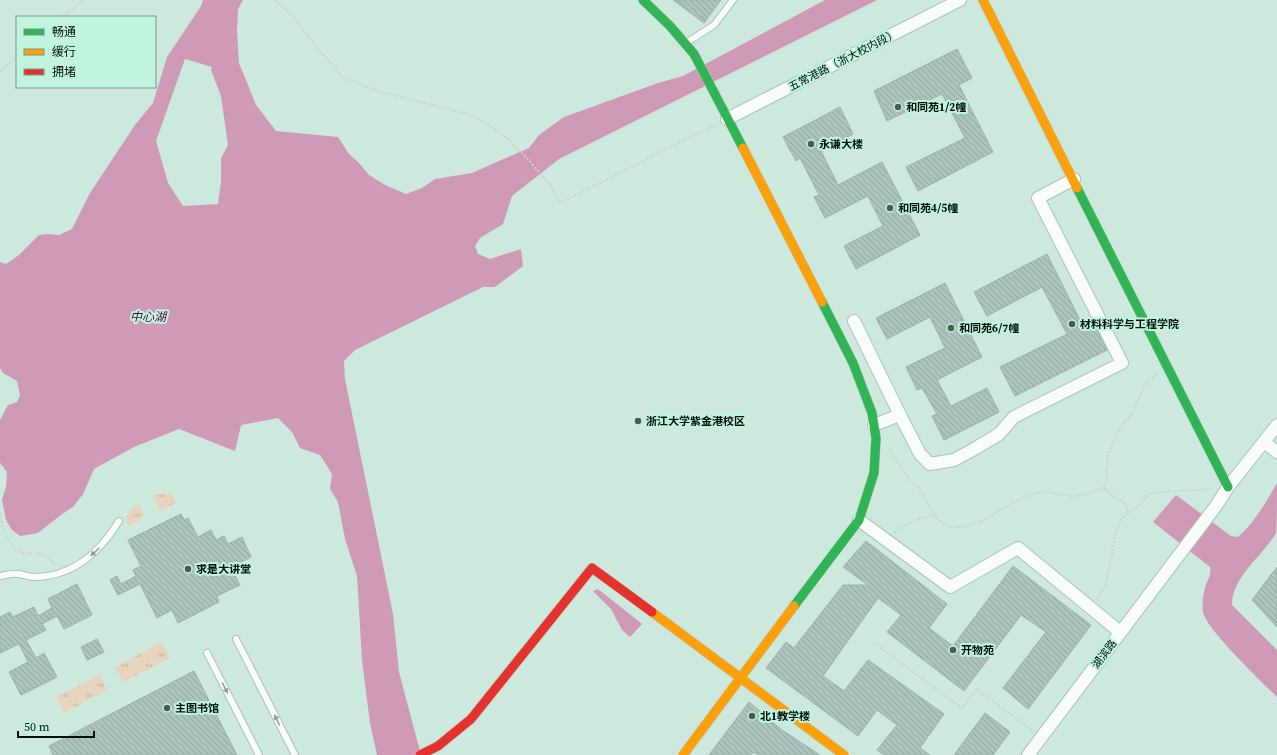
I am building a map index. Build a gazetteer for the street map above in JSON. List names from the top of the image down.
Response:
{
  "streets": {
    "street": ["五常港路（浙大校内段）", "湖滨路"]
  },
  "water": ["中心湖"],
  "places": [
    "和同苑1/2幢",
    "永谦大楼",
    "和同苑4/5幢",
    "材料科学与工程学院",
    "和同苑6/7幢",
    "浙江大学紫金港校区",
    "求是大讲堂",
    "开物苑",
    "主图书馆",
    "北1教学楼"
  ],
  "legend": ["畅通", "缓行", "拥堵"],
  "scale_bar": "50 m"
}
